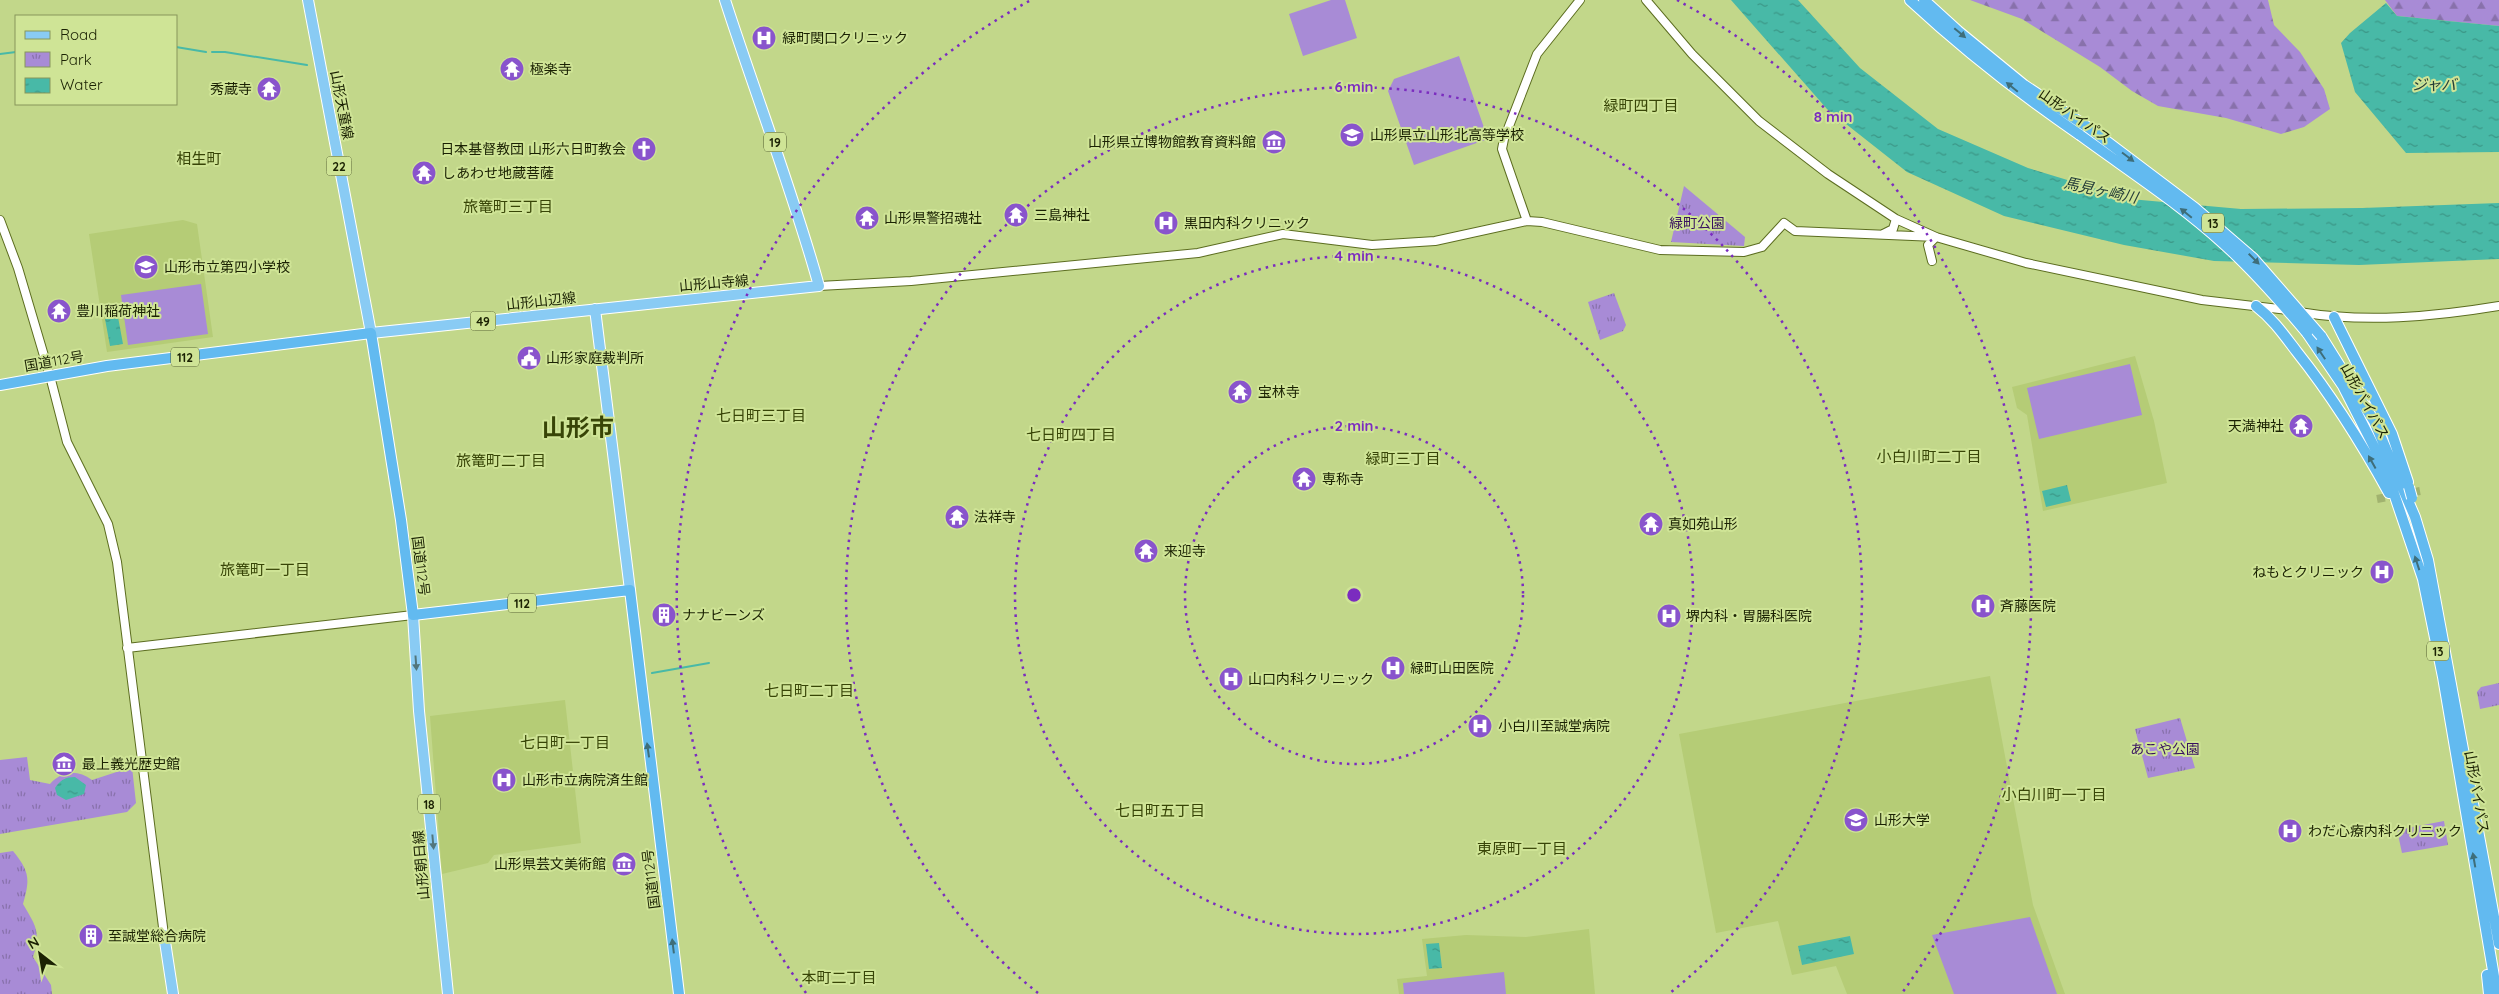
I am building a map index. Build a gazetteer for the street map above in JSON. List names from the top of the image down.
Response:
{
  "streets": {
    "highway": [
      "山形バイパス",
      "13",
      "112",
      "国道112号"
    ],
    "main road": [
      "山形天童線",
      "19",
      "22",
      "山形山寺線",
      "山形山辺線",
      "49",
      "18",
      "山形朝日線"
    ]
  },
  "crossings": [
    ["山形天童線", "山形山辺線"],
    ["山形天童線", "国道112号"],
    ["19", "山形山寺線"],
    ["山形山寺線", "山形山辺線"],
    ["山形山辺線", "国道112号"],
    ["国道112号", "山形朝日線"]
  ],
  "one_way": ["山形朝日線"],
  "districts": [
    "緑町四丁目",
    "相生町",
    "旅篭町三丁目",
    "七日町三丁目",
    "山形市",
    "七日町四丁目",
    "小白川町二丁目",
    "緑町三丁目",
    "旅篭町二丁目",
    "旅篭町一丁目",
    "七日町二丁目",
    "七日町一丁目",
    "小白川町一丁目",
    "七日町五丁目",
    "東原町一丁目",
    "本町二丁目"
  ],
  "water": ["ジャバ", "馬見ヶ崎川"],
  "parks": ["緑町公園", "あこや公園"],
  "places": {
    "hospital": [
      "緑町関口クリニック",
      "黒田内科クリニック",
      "ねもとクリニック",
      "斉藤医院",
      "堺内科・胃腸科医院",
      "緑町山田医院",
      "山口内科クリニック",
      "小白川至誠堂病院",
      "山形市立病院済生館",
      "わだ心療内科クリニック"
    ],
    "temple": [
      "極楽寺",
      "秀蔵寺",
      "しあわせ地蔵菩薩",
      "三島神社",
      "山形県警招魂社",
      "豊川稲荷神社",
      "宝林寺",
      "天満神社",
      "専称寺",
      "法祥寺",
      "真如苑山形",
      "来迎寺"
    ],
    "school or university": ["山形県立山形北高等学校", "山形市立第四小学校", "山形大学"],
    "museum": ["山形県立博物館教育資料館", "最上義光歴史館", "山形県芸文美術館"],
    "church": ["日本基督教団 山形六日町教会"],
    "public building": ["山形家庭裁判所"],
    "building": ["ナナビーンズ", "至誠堂総合病院"]
  },
  "legend": ["Road", "Park", "Water"],
  "north": "top left",
  "rings": [
    "6 min",
    "8 min",
    "4 min",
    "2 min"
  ]
}
